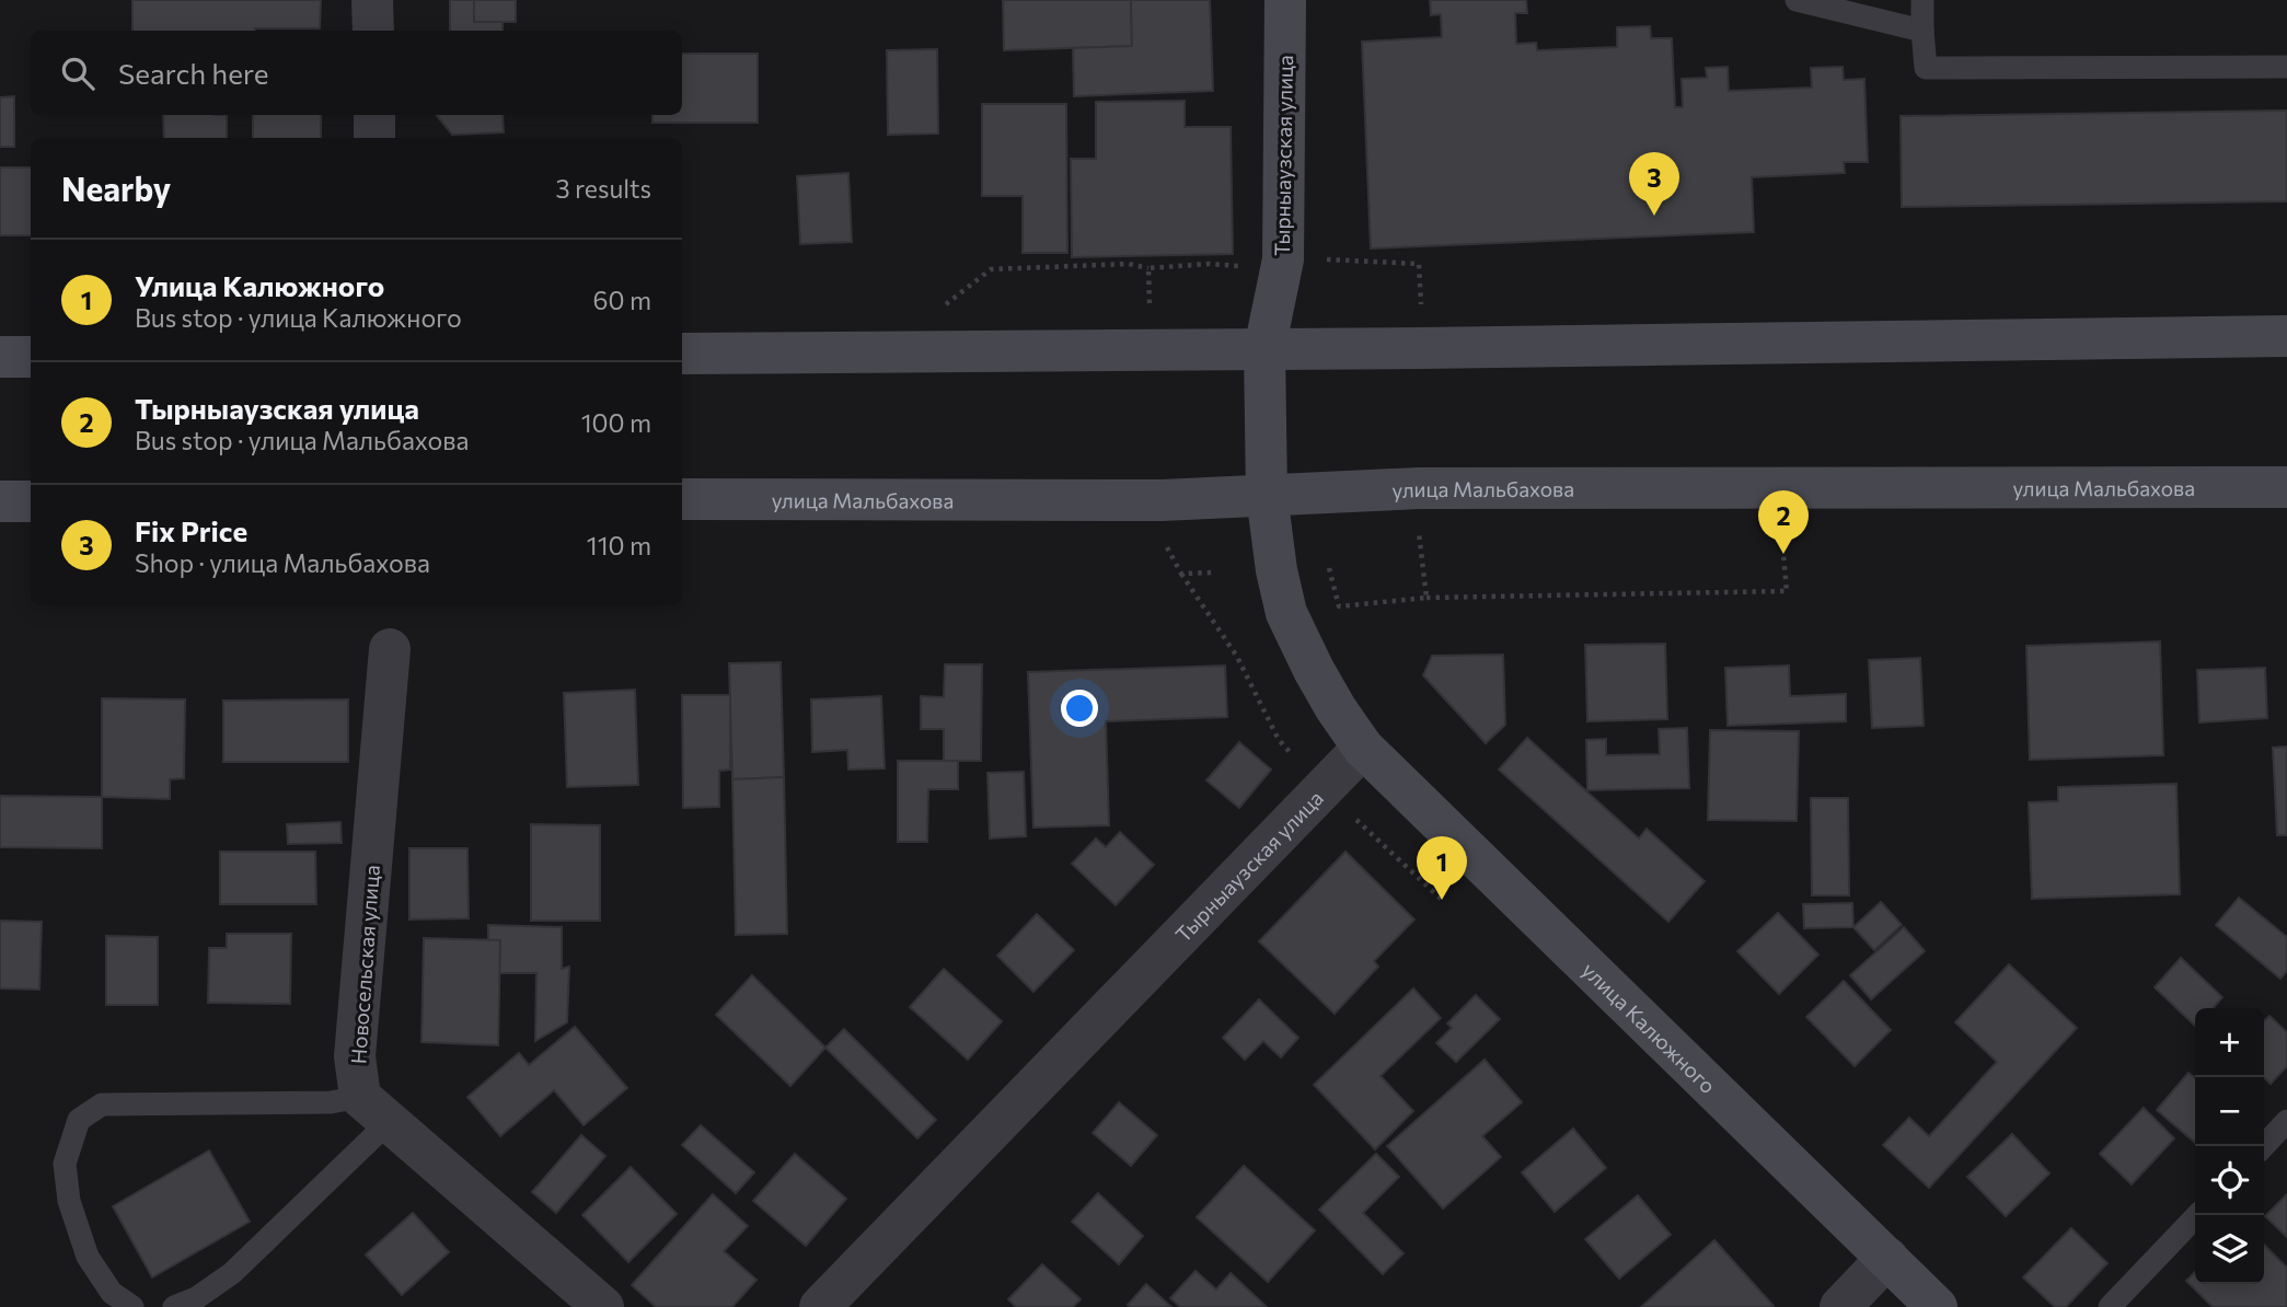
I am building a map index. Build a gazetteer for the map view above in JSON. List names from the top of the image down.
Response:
{
  "streets": {
    "main road": ["Тырныаузская улица", "улица Мальбахова", "улица Калюжного"],
    "street": ["Новосельская улица"]
  },
  "crossings": [
    ["Тырныаузская улица", "улица Мальбахова"],
    ["Тырныаузская улица", "улица Калюжного"]
  ],
  "page": {
    "search": "Search here",
    "heading": ["Nearby", "3 results"],
    "pins": ["3", "2", "1"],
    "list": [
      {
        "mark": "1",
        "name": "Улица Калюжного",
        "note": "Bus stop · улица Калюжного",
        "value": "60 m"
      },
      {
        "mark": "2",
        "name": "Тырныаузская улица",
        "note": "Bus stop · улица Мальбахова",
        "value": "100 m"
      },
      {
        "mark": "3",
        "name": "Fix Price",
        "note": "Shop · улица Мальбахова",
        "value": "110 m"
      }
    ],
    "map_buttons": ["+", "−"]
  }
}
